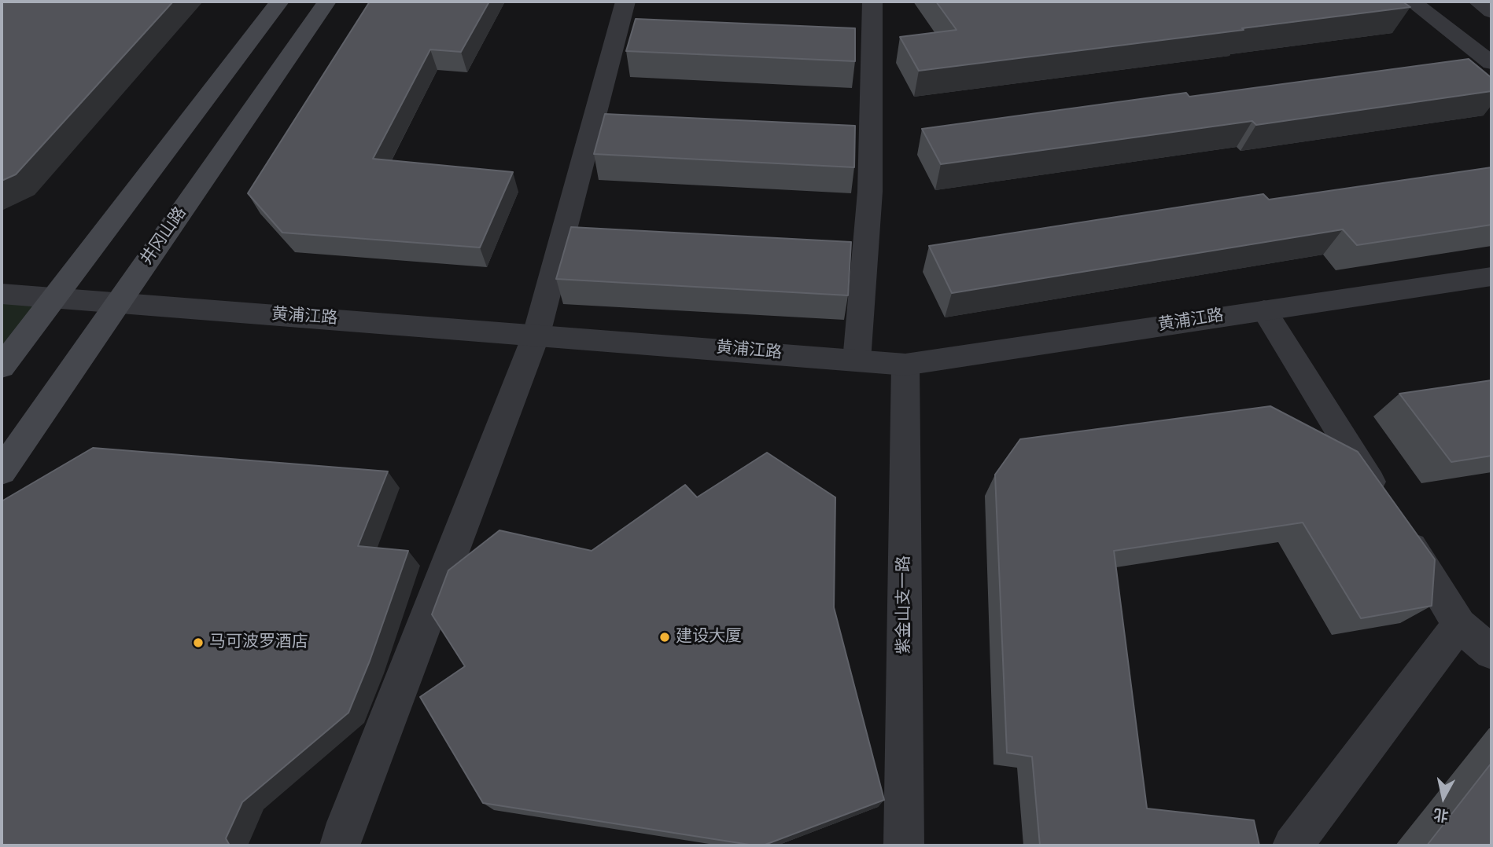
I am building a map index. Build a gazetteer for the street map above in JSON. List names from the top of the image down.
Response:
{
  "streets": {
    "main road": ["井冈山路"],
    "street": ["黄浦江路", "紫金山支一路"]
  },
  "crossings": [
    ["井冈山路", "黄浦江路"],
    ["黄浦江路", "紫金山支一路"]
  ],
  "places": ["建设大厦", "马可波罗酒店"],
  "north": "bottom"
}
